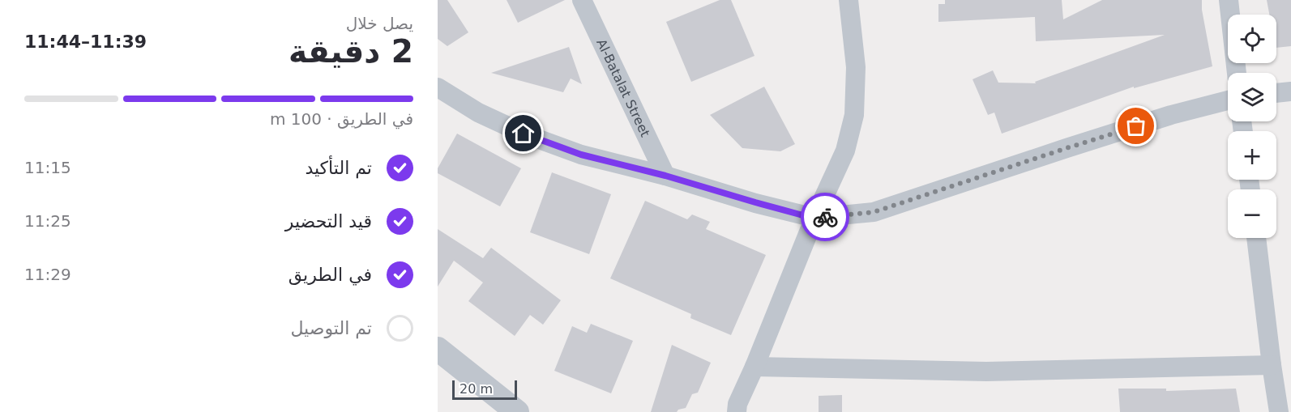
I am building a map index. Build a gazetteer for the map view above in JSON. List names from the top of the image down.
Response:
{
  "streets": {
    "street": ["Al-Batalat Street"]
  },
  "scale_bar": "20 m",
  "page": {
    "heading": ["2 دقيقة", "يصل خلال", "11:39–11:44"],
    "map_buttons": ["+", "−"],
    "bar": "في الطريق · 100 m",
    "list": [
      ["تم التأكيد", "11:15"],
      ["قيد التحضير", "11:25"],
      ["في الطريق", "11:29"],
      "تم التوصيل"
    ],
    "scale": "20 m"
  }
}
